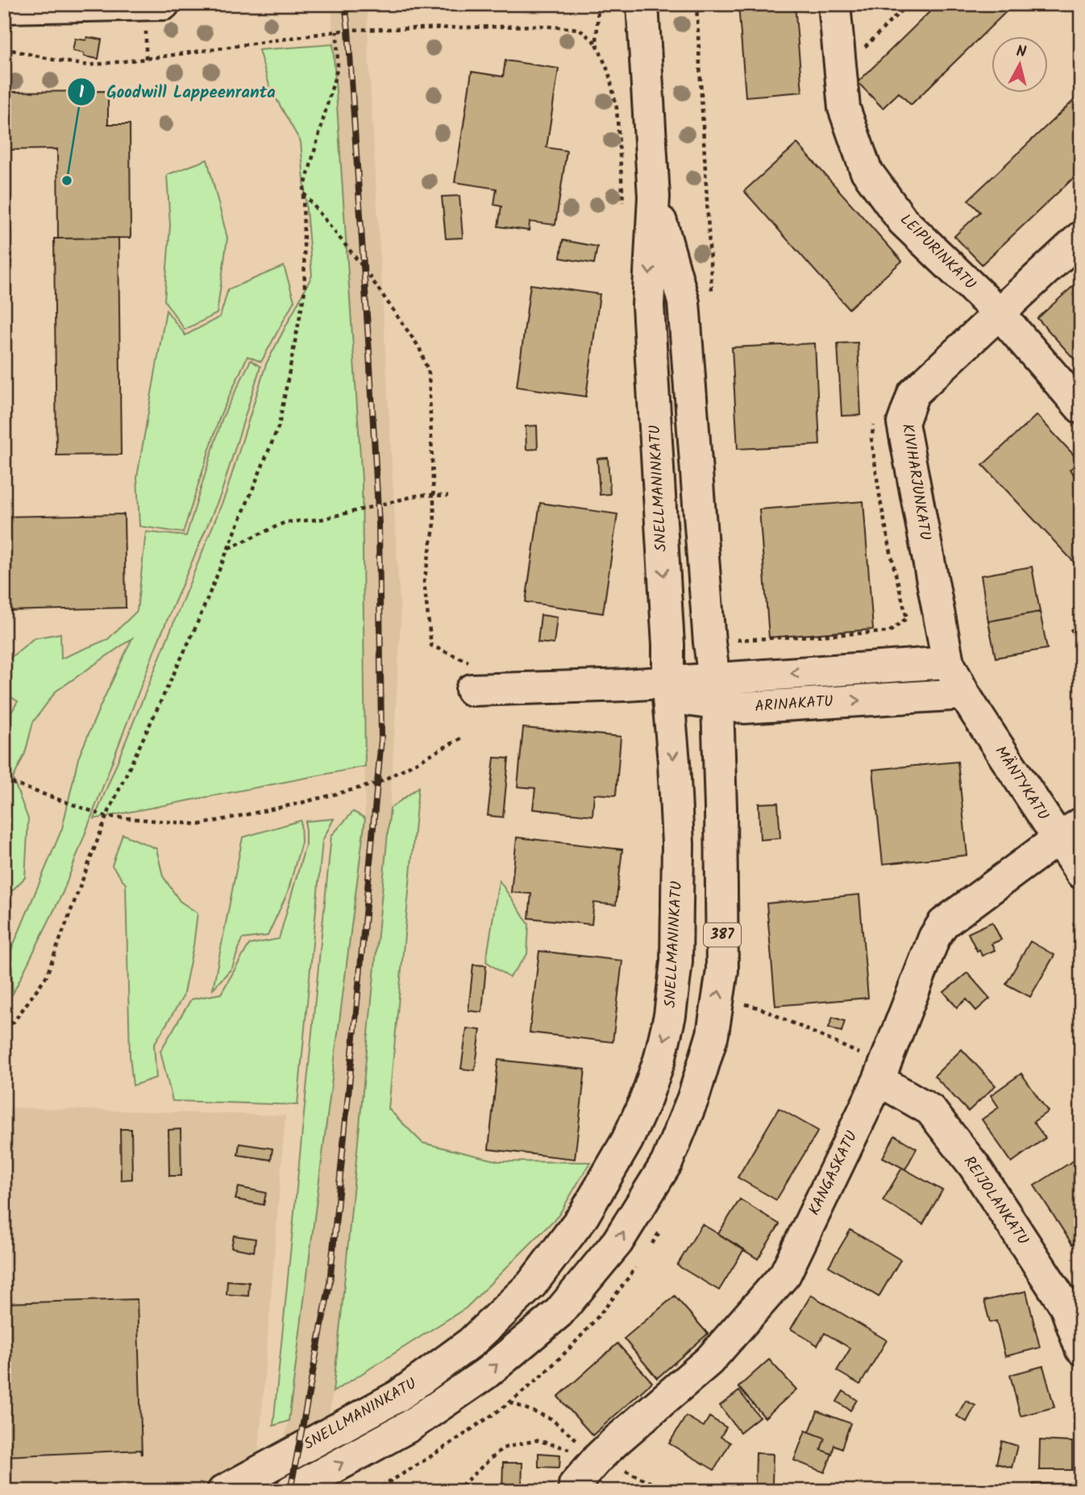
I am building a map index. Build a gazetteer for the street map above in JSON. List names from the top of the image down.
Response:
{
  "streets": {
    "street": [
      "LEIPURINKATU",
      "KIVIHARJUNKATU",
      "SNELLMANINKATU",
      "ARINAKATU",
      "MÄNTYKATU",
      "387",
      "KANGASKATU",
      "REIJOLANKATU"
    ]
  },
  "crossings": [
    ["LEIPURINKATU", "KIVIHARJUNKATU"],
    ["KIVIHARJUNKATU", "ARINAKATU"],
    ["KIVIHARJUNKATU", "MÄNTYKATU"],
    ["SNELLMANINKATU", "ARINAKATU"],
    ["ARINAKATU", "MÄNTYKATU"],
    ["MÄNTYKATU", "KANGASKATU"],
    ["KANGASKATU", "REIJOLANKATU"]
  ],
  "places": ["Goodwill Lappeenranta"],
  "north": "top"
}
